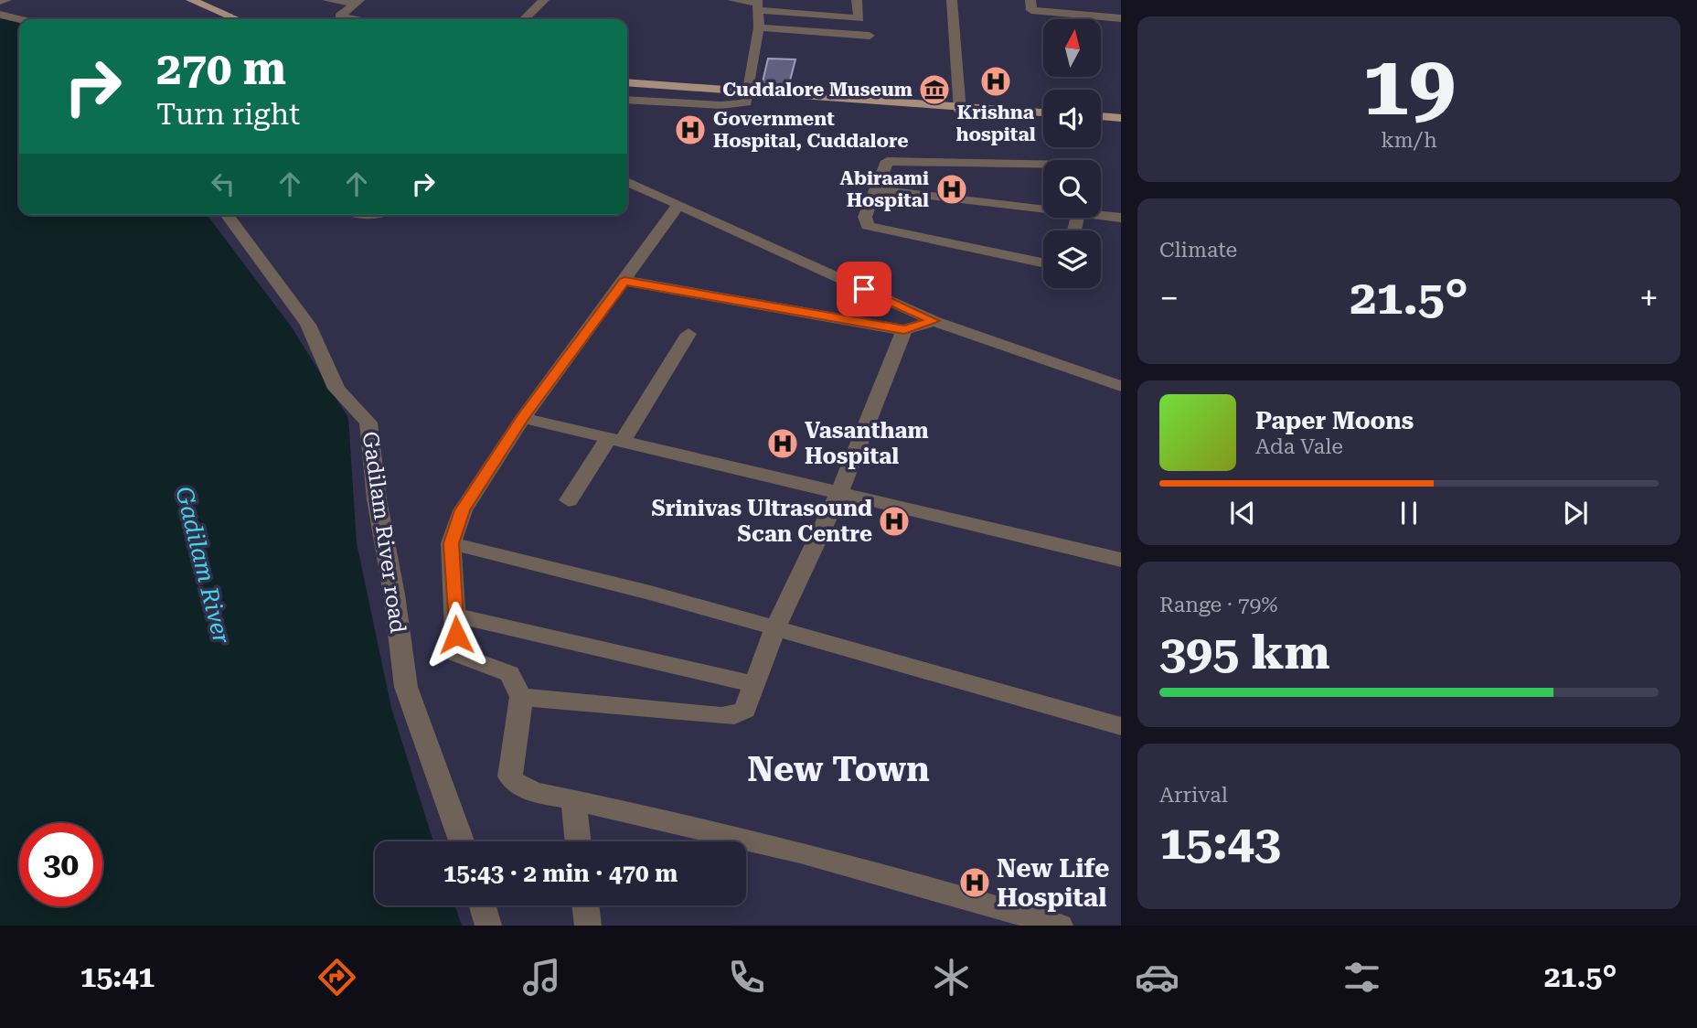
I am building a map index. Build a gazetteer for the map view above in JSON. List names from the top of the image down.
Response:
{
  "streets": {
    "street": ["Gadilam River road"]
  },
  "districts": ["New Town"],
  "water": ["Gadilam River"],
  "places": {
    "hospital": [
      "Krishna hospital",
      "Government Hospital, Cuddalore",
      "Abiraami Hospital",
      "Vasantham Hospital",
      "Srinivas Ultrasound Scan Centre",
      "New Life Hospital"
    ],
    "museum": ["Cuddalore Museum"]
  },
  "north": "top",
  "page": {
    "tile": [
      ["19", "km/h"],
      "Climate",
      ["Range · 79%", "395 km"],
      ["Arrival", "15:43"]
    ],
    "turn": ["270 m", "Turn right"],
    "heat": ["−", "21.5°", "+"],
    "song": ["Paper Moons", "Ada Vale"],
    "limit": "30",
    "trip": "15:43 · 2 min · 470 m",
    "tabs": ["15:41", "21.5°"]
  }
}
